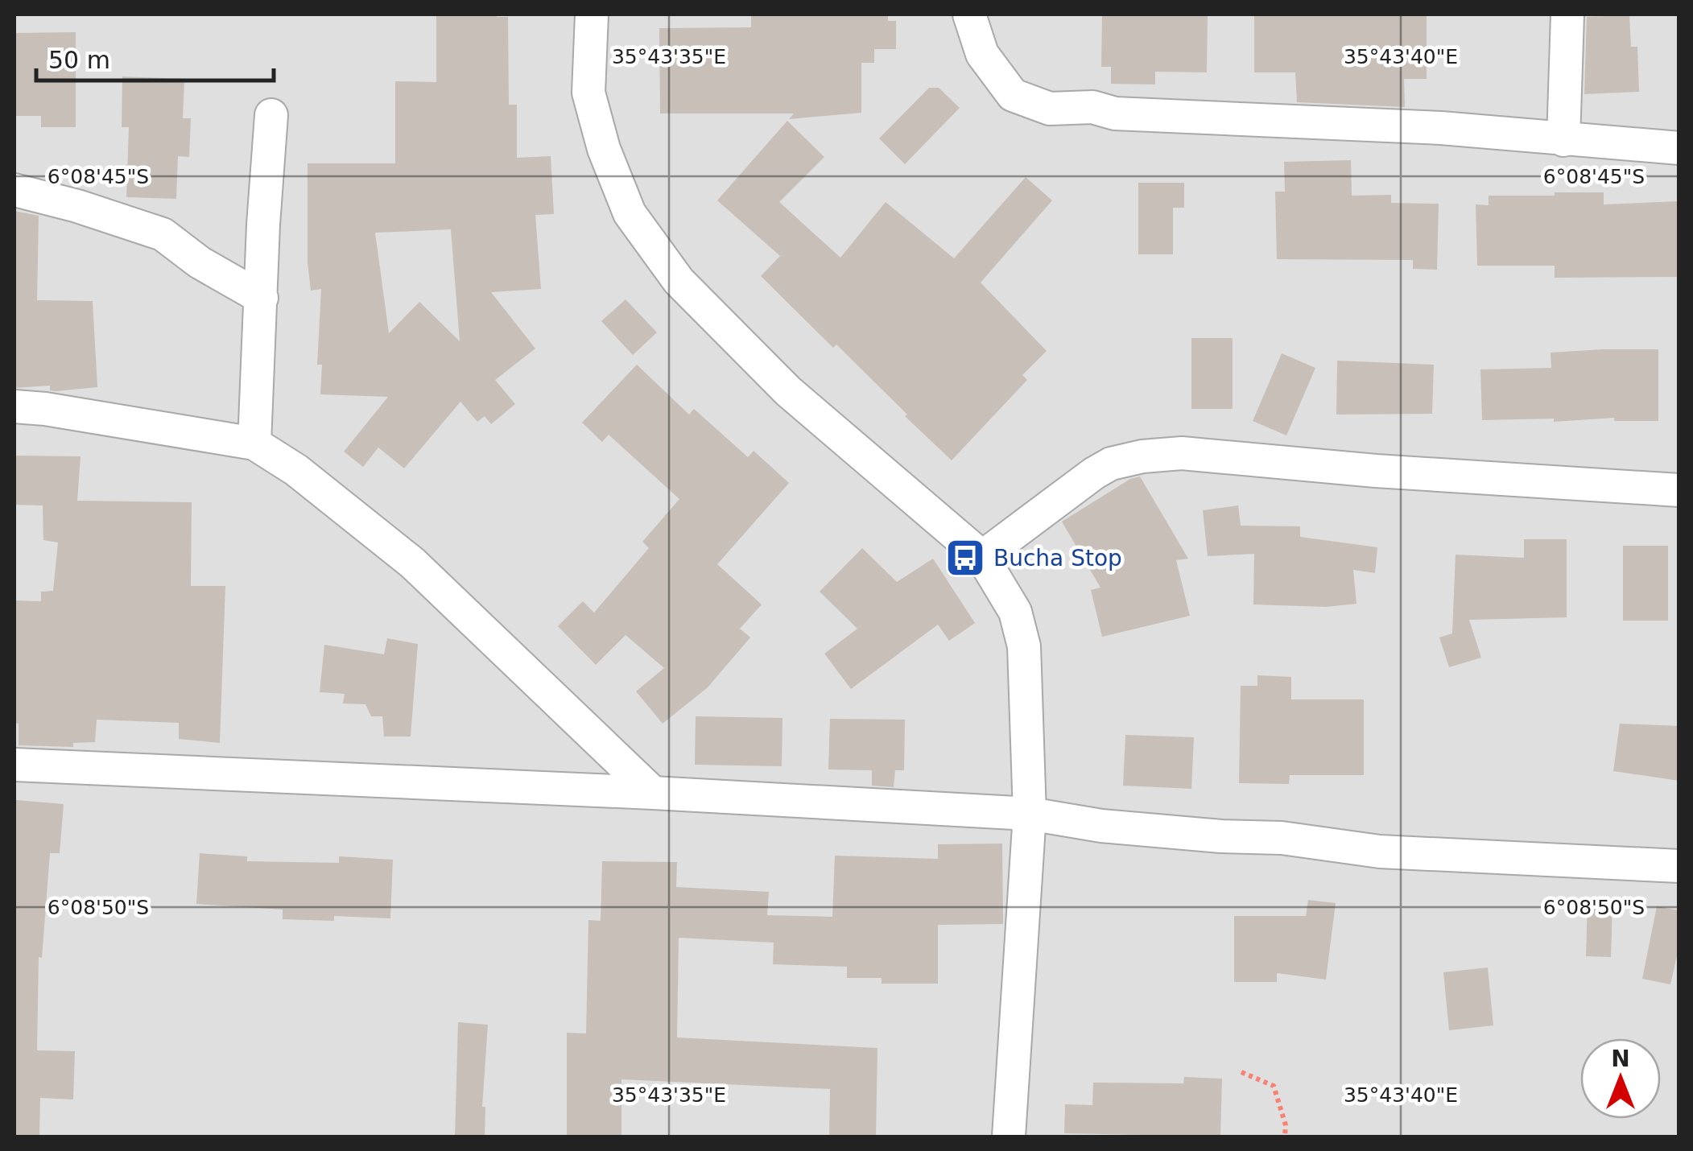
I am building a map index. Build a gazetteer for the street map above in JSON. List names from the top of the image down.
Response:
{
  "places": {
    "bus stop": ["Bucha Stop"]
  },
  "scale_bar": "50 m",
  "north": "top",
  "coordinates": [
    "35°43'35\"E",
    "35°43'40\"E",
    "6°08'45\"S",
    "6°08'50\"S"
  ]
}
